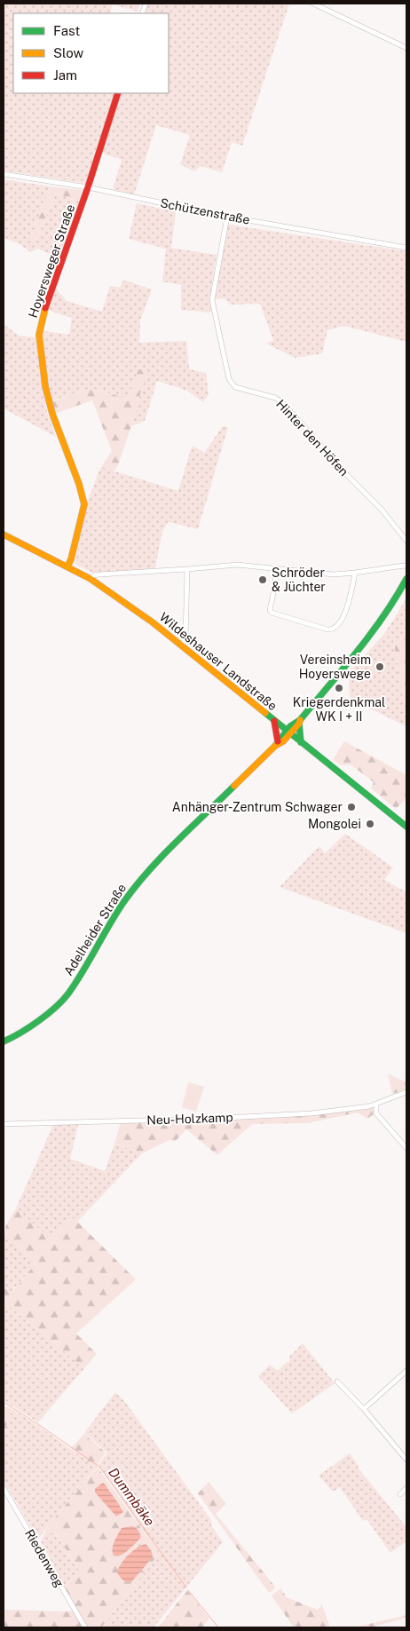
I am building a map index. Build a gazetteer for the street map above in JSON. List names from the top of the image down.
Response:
{
  "streets": {
    "street": [
      "Schützenstraße",
      "Hoyersweger Straße",
      "Hinter den Höfen",
      "Wildeshauser Landstraße",
      "Adelheider Straße",
      "Neu-Holzkamp",
      "Riedenweg"
    ]
  },
  "crossings": [
    ["Schützenstraße", "Hoyersweger Straße"],
    ["Schützenstraße", "Hinter den Höfen"],
    ["Hoyersweger Straße", "Wildeshauser Landstraße"],
    ["Wildeshauser Landstraße", "Adelheider Straße"]
  ],
  "water": ["Dummbäke"],
  "places": [
    "Schröder & Jüchter",
    "Vereinsheim Hoyerswege",
    "Kriegerdenkmal WK I + II",
    "Anhänger-Zentrum Schwager",
    "Mongolei"
  ],
  "legend": ["Fast", "Slow", "Jam"]
}
